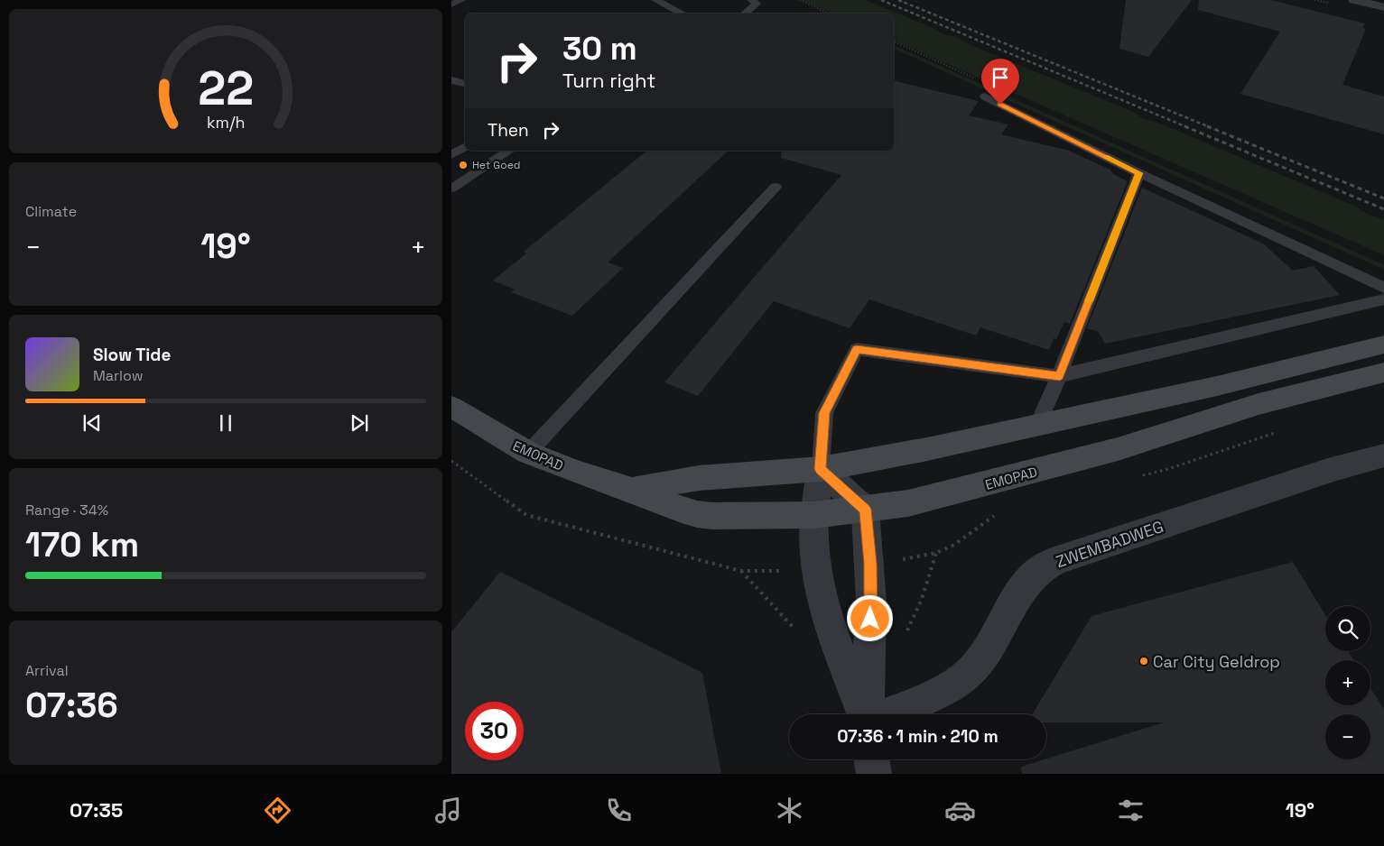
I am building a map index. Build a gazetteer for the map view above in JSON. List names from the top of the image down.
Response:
{
  "streets": {
    "main road": ["EMOPAD"],
    "street": ["ZWEMBADWEG"]
  },
  "places": ["Het Goed", "Car City Geldrop"],
  "page": {
    "turn": ["30 m", "Turn right"],
    "then": "Then",
    "tile": [
      "Climate",
      ["Range · 34%", "170 km"],
      ["Arrival", "07:36"]
    ],
    "heat": ["−", "19°", "+"],
    "song": ["Slow Tide", "Marlow"],
    "map_buttons": ["+", "−"],
    "limit": "30",
    "trip": "07:36 · 1 min · 210 m",
    "tabs": ["07:35", "19°"],
    "gauge": ["22", "km/h"]
  }
}
